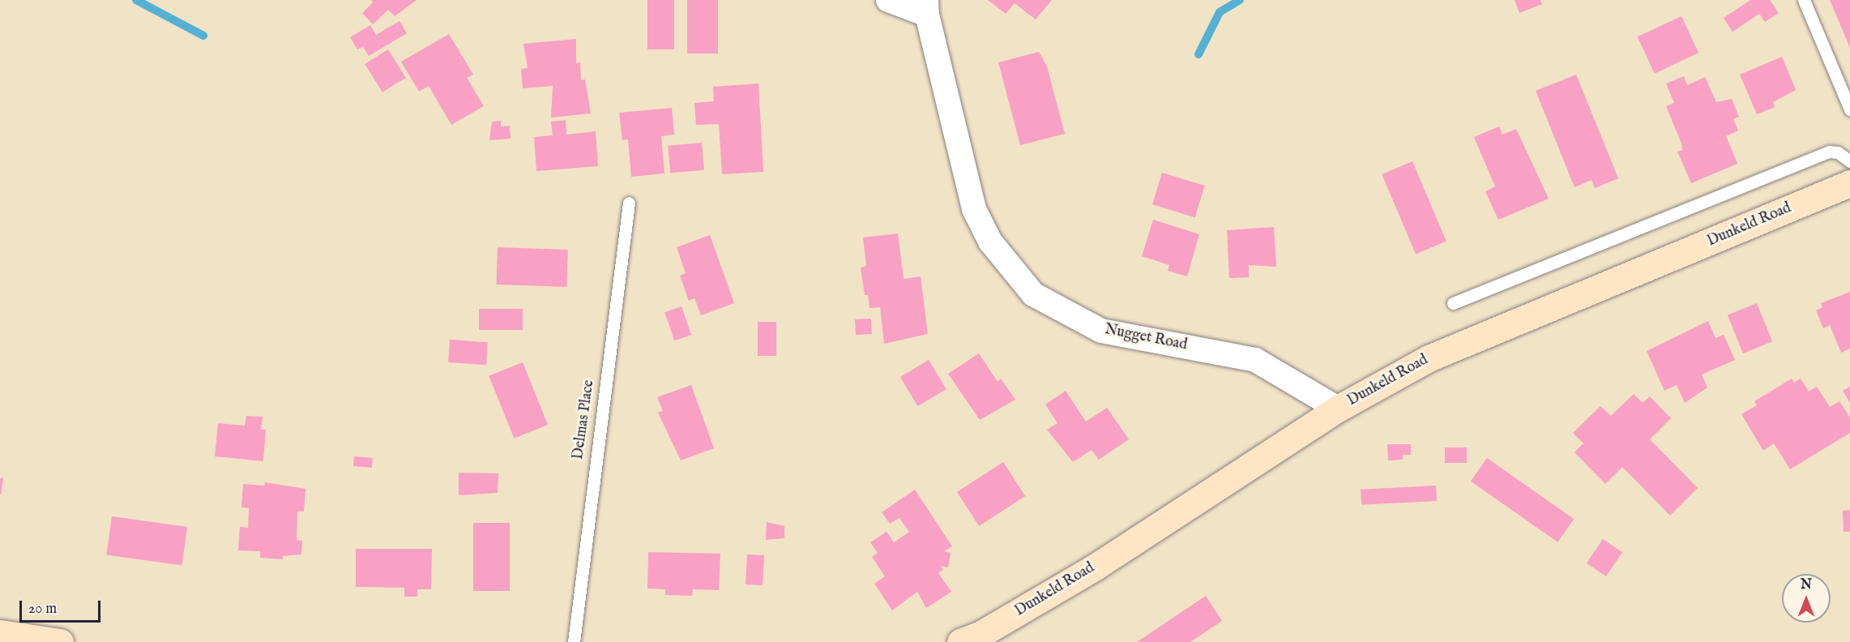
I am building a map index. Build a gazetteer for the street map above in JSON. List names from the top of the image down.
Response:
{
  "streets": {
    "main road": ["Dunkeld Road"],
    "street": ["Nugget Road"],
    "lane": ["Delmas Place"]
  },
  "crossings": [
    ["Dunkeld Road", "Nugget Road"]
  ],
  "scale_bar": "20 m",
  "north": "top"
}
